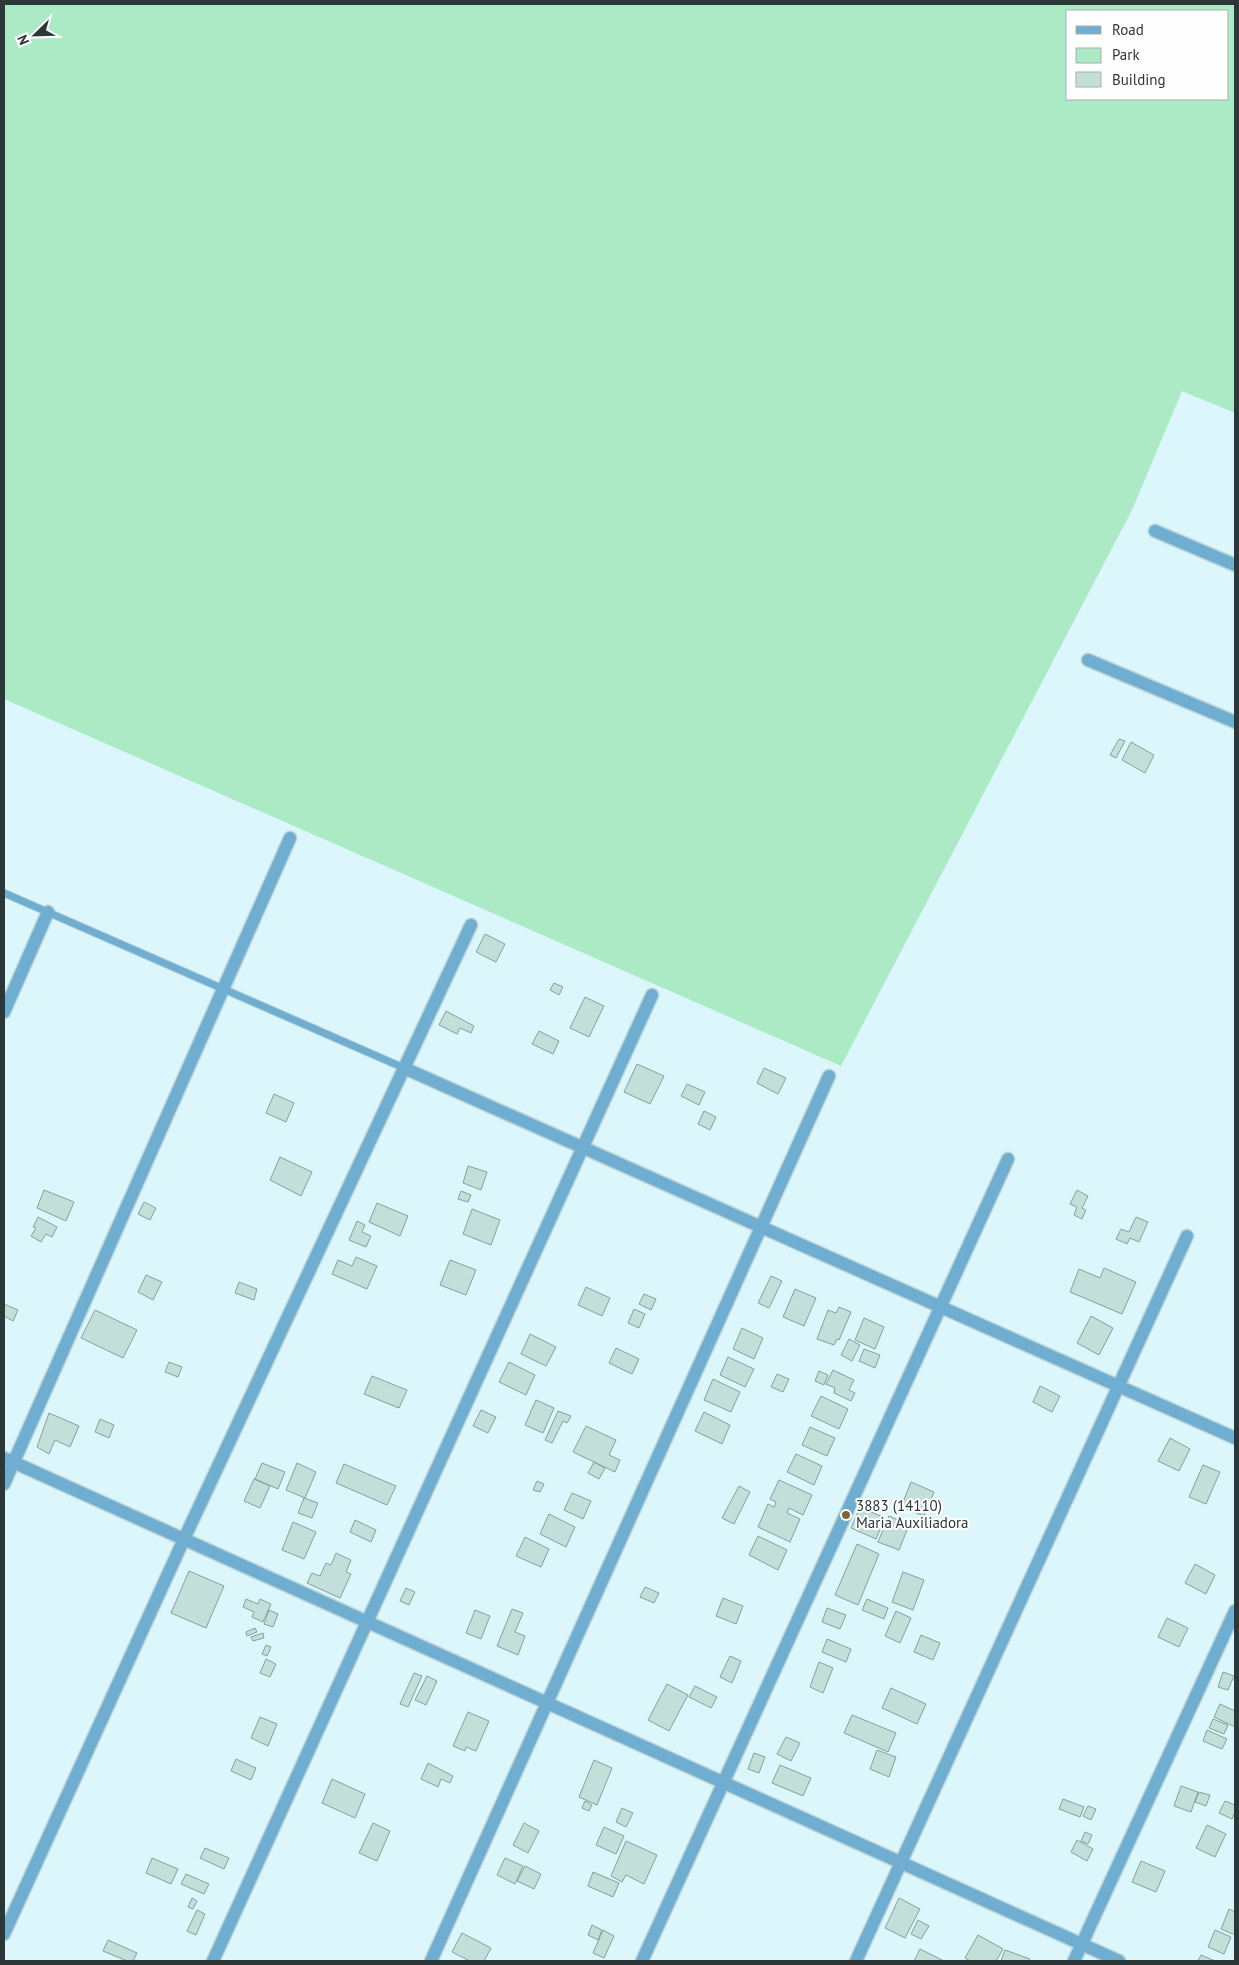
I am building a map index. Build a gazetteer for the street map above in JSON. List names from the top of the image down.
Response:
{
  "places": ["3883 (14110) Maria Auxiliadora"],
  "legend": ["Road", "Park", "Building"],
  "north": "bottom left"
}
